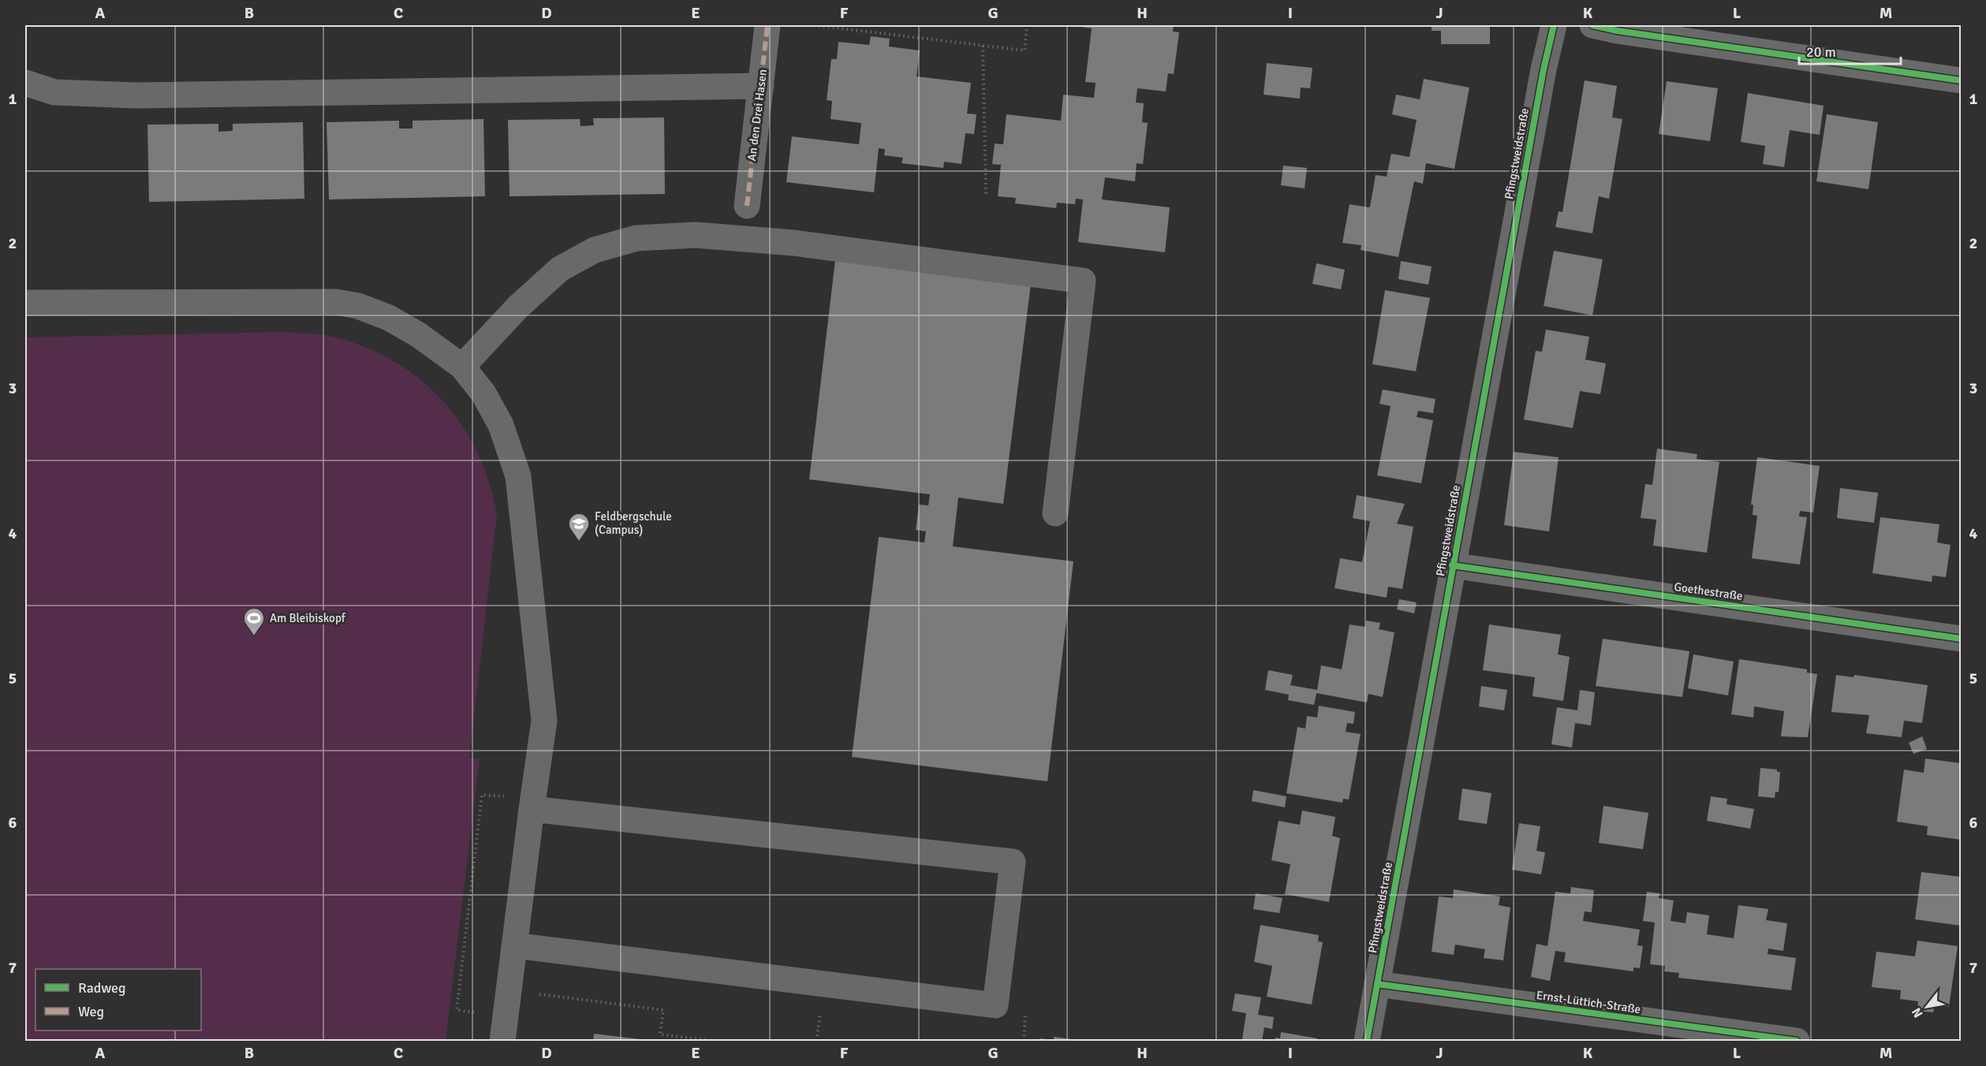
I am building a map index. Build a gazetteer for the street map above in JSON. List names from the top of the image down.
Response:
{
  "streets": {
    "street": [
      "An den Drei Hasen",
      "Pfingstweidstraße",
      "Goethestraße",
      "Ernst-Lüttich-Straße"
    ]
  },
  "crossings": [
    ["Pfingstweidstraße", "Goethestraße"],
    ["Pfingstweidstraße", "Ernst-Lüttich-Straße"]
  ],
  "places": {
    "school or university": ["Feldbergschule (Campus)"],
    "sports": ["Am Bleibiskopf"]
  },
  "legend": ["Radweg", "Weg"],
  "scale_bar": "20 m",
  "north": "bottom left",
  "grid": {
    "columns": [
      "A",
      "B",
      "C",
      "D",
      "E",
      "F",
      "G",
      "H",
      "I",
      "J",
      "K",
      "L",
      "M"
    ],
    "rows": [
      "1",
      "2",
      "3",
      "4",
      "5",
      "6",
      "7"
    ]
  }
}
